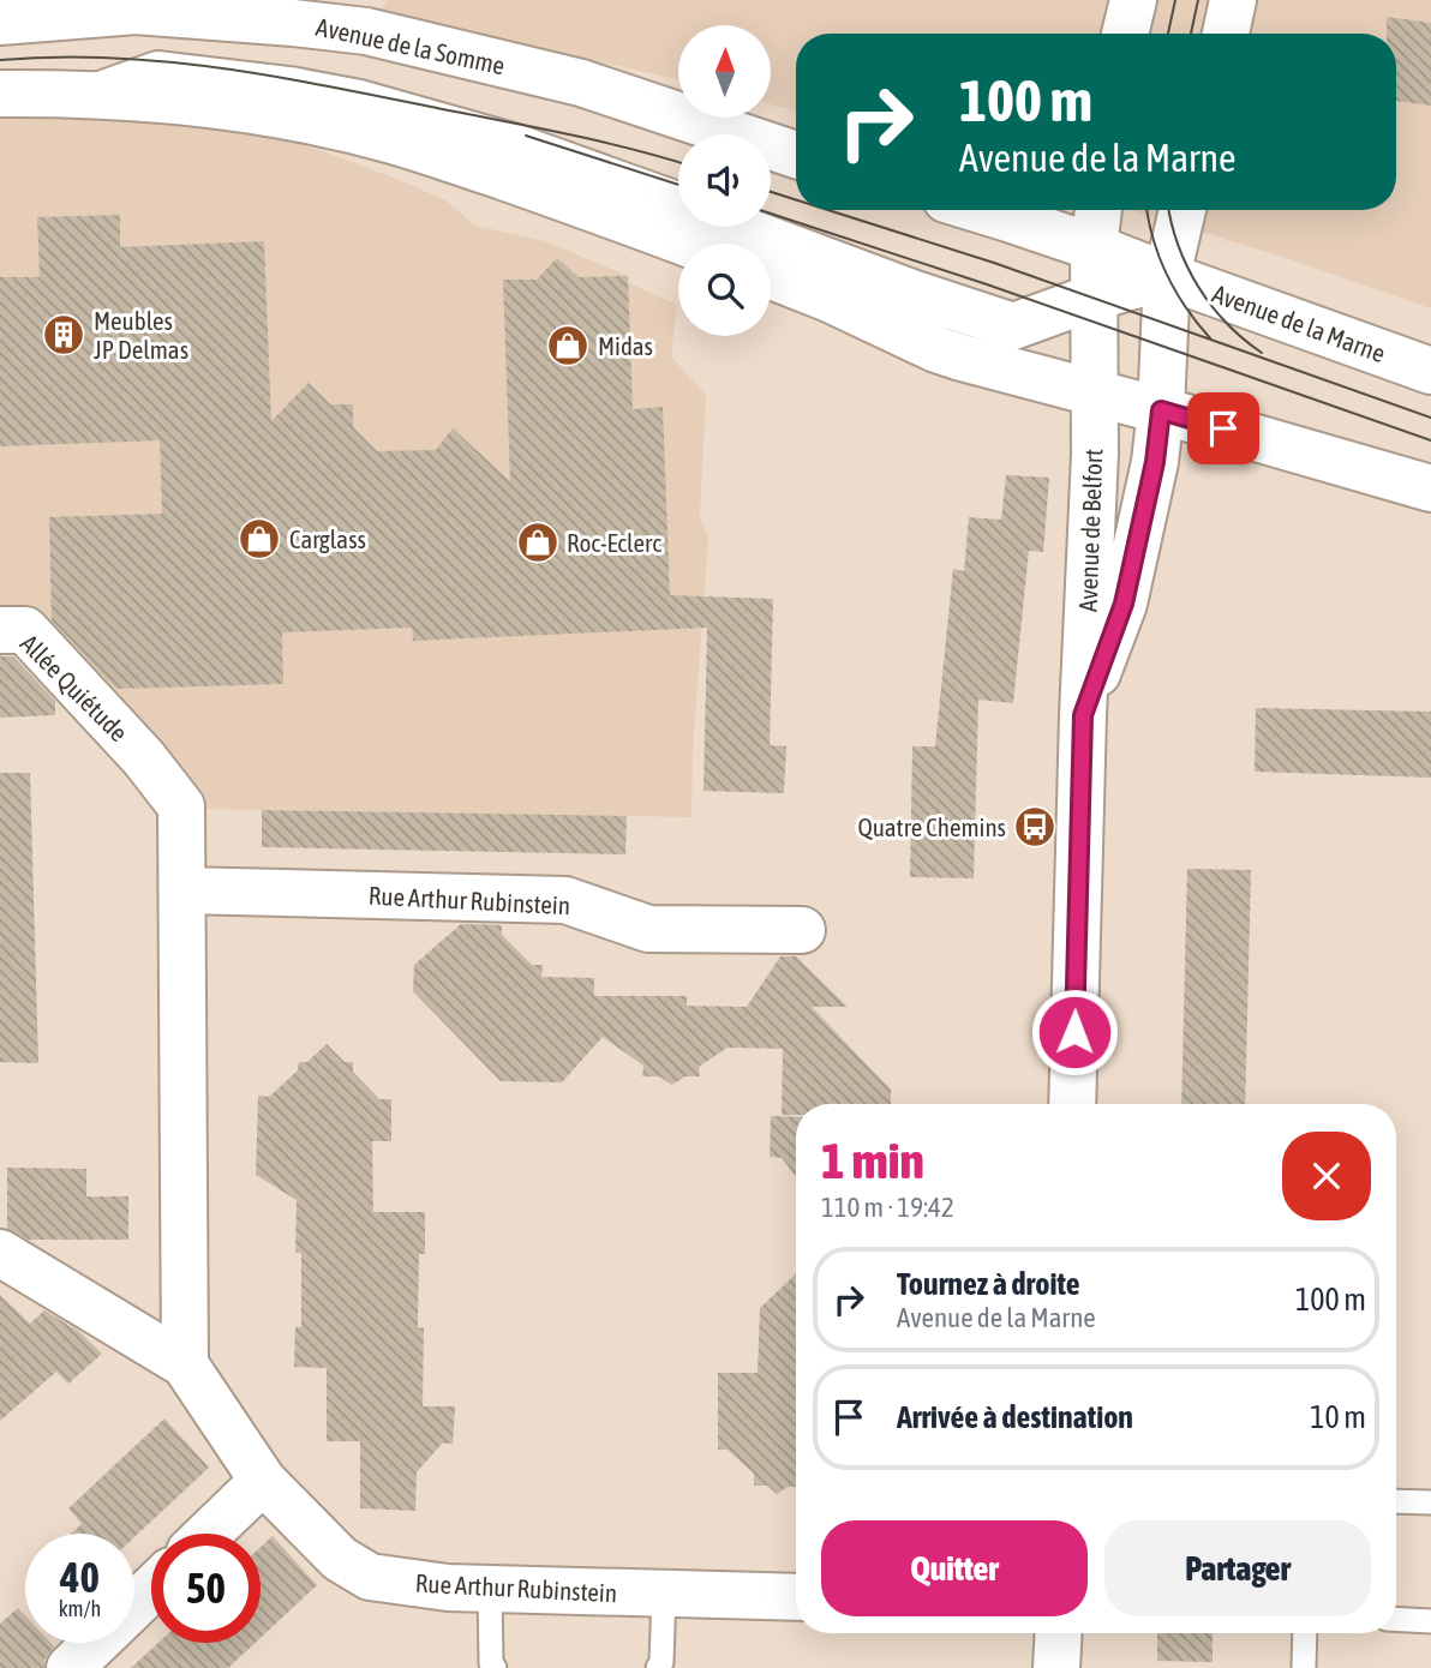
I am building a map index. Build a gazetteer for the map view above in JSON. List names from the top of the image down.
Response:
{
  "streets": {
    "main road": [
      "Avenue de la Somme",
      "Avenue de la Marne",
      "Avenue de Belfort",
      "Allée Quiétude",
      "Rue Arthur Rubinstein"
    ]
  },
  "crossings": [
    ["Avenue de la Marne", "Avenue de Belfort"],
    ["Allée Quiétude", "Rue Arthur Rubinstein"]
  ],
  "places": {
    "building": ["Meubles JP Delmas"],
    "shop": ["Midas", "Carglass", "Roc-Eclerc"],
    "bus stop": ["Quatre Chemins"]
  },
  "north": "top",
  "page": {
    "turn": ["100 m", "Avenue de la Marne"],
    "heading": ["1 min", "110 m · 19:42"],
    "list": [
      {
        "name": "Tournez à droite",
        "note": "Avenue de la Marne",
        "value": "100 m"
      },
      {
        "name": "Arrivée à destination",
        "value": "10 m"
      }
    ],
    "buttons": ["Quitter", "Partager"],
    "speed": "40 km/h",
    "limit": "50"
  }
}
